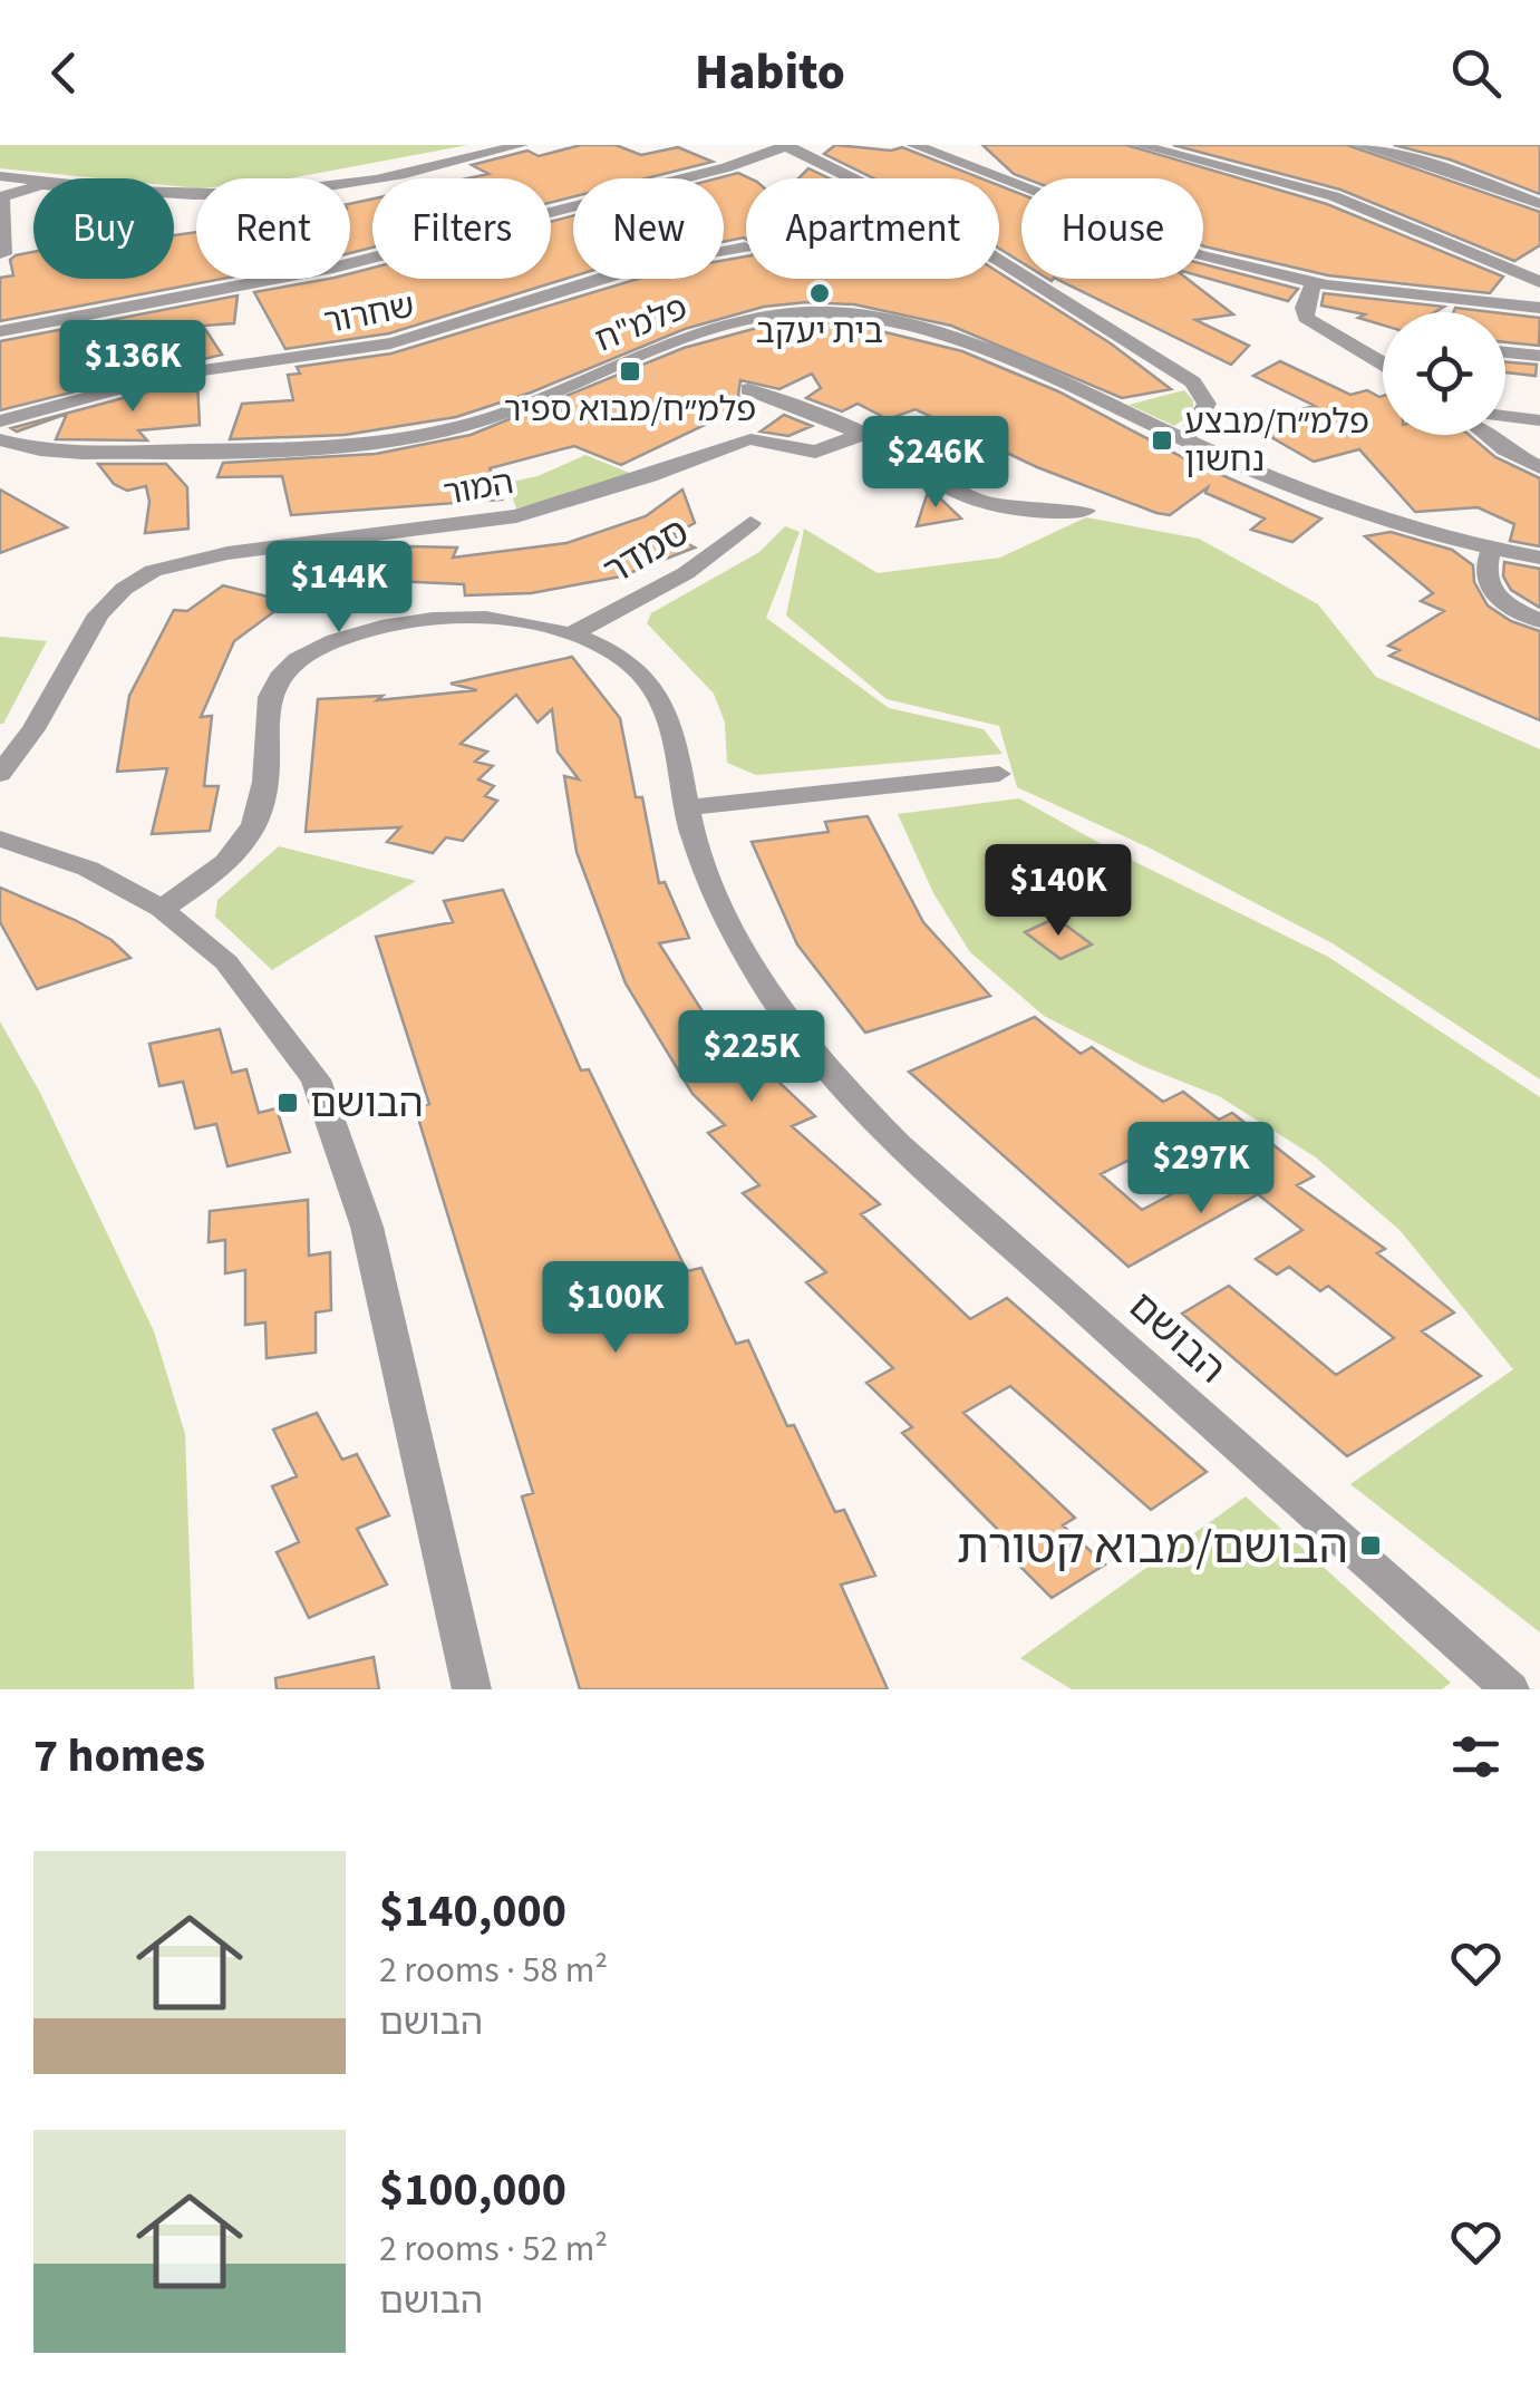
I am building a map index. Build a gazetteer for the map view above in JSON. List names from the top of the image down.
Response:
{
  "streets": {
    "street": [
      "שחרור",
      "פלמ\"ח",
      "המור",
      "סמדר",
      "הבושם"
    ]
  },
  "crossings": [
    ["סמדר", "הבושם"]
  ],
  "places": {
    "other": ["בית יעקב"],
    "transit": [
      "פלמ״ח/מבוא ספיר",
      "פלמ״ח/מבצע נחשון",
      "הבושם",
      "הבושם/מבוא קטורת"
    ]
  },
  "page": {
    "header": "Habito",
    "chip": [
      "Buy",
      "Rent",
      "Filters",
      "New",
      "Apartment",
      "House"
    ],
    "price": [
      "$136K",
      "$246K",
      "$144K",
      "$140K",
      "$225K",
      "$297K",
      "$100K"
    ],
    "heading": "7 homes",
    "list": [
      {
        "name": "$140,000",
        "note": "2 rooms · 58 m² · הבושם"
      },
      {
        "name": "$100,000",
        "note": "2 rooms · 52 m² · הבושם"
      }
    ]
  }
}
